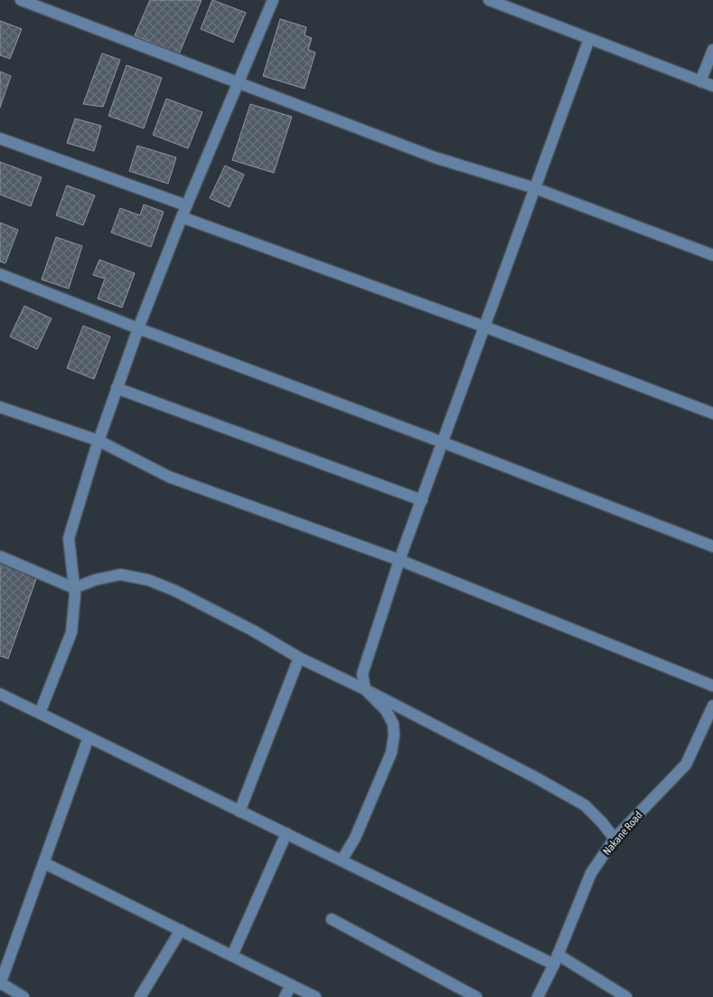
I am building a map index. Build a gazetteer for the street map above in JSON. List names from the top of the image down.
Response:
{
  "streets": {
    "street": ["Nakane Road"]
  }
}
